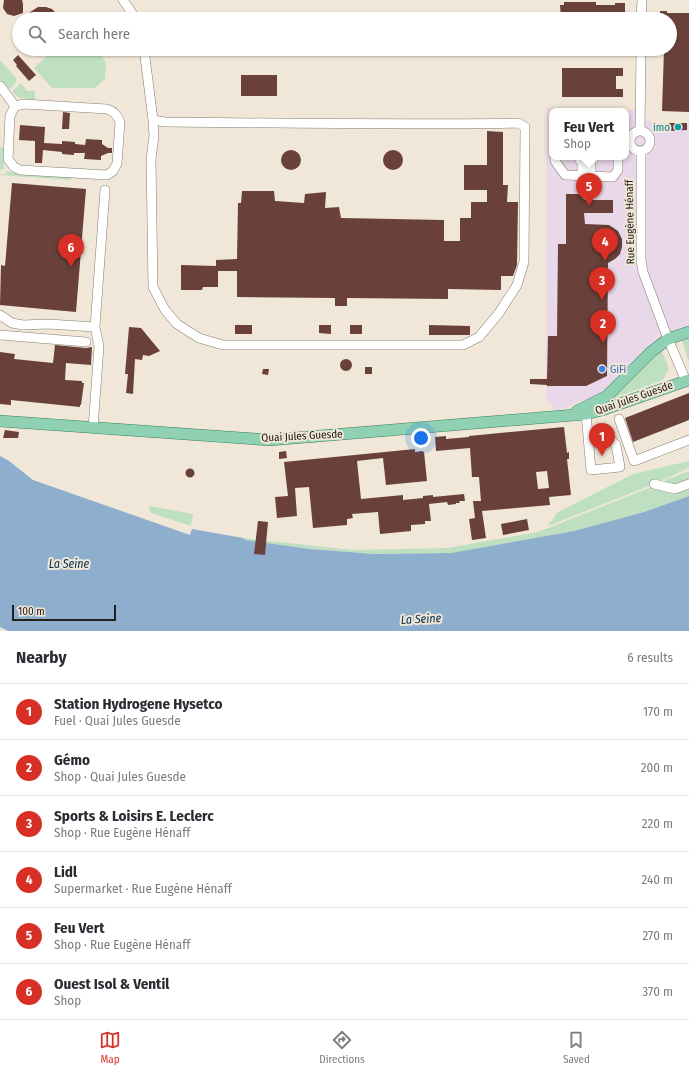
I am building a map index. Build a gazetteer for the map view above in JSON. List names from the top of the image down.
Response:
{
  "streets": {
    "main road": ["Quai Jules Guesde"],
    "street": ["Rue Eugène Hénaff"]
  },
  "crossings": [
    ["Rue Eugène Hénaff", "Quai Jules Guesde"]
  ],
  "water": ["La Seine"],
  "places": ["imo", "GiFi"],
  "scale_bar": "100 m",
  "page": {
    "search": "Search here",
    "popup": ["Feu Vert", "Shop"],
    "pins": [
      "5",
      "4",
      "6",
      "3",
      "2",
      "1"
    ],
    "scale": "100 m",
    "heading": ["Nearby", "6 results"],
    "list": [
      {
        "mark": "1",
        "name": "Station Hydrogene Hysetco",
        "note": "Fuel · Quai Jules Guesde",
        "value": "170 m"
      },
      {
        "mark": "2",
        "name": "Gémo",
        "note": "Shop · Quai Jules Guesde",
        "value": "200 m"
      },
      {
        "mark": "3",
        "name": "Sports & Loisirs E. Leclerc",
        "note": "Shop · Rue Eugène Hénaff",
        "value": "220 m"
      },
      {
        "mark": "4",
        "name": "Lidl",
        "note": "Supermarket · Rue Eugène Hénaff",
        "value": "240 m"
      },
      {
        "mark": "5",
        "name": "Feu Vert",
        "note": "Shop · Rue Eugène Hénaff",
        "value": "270 m"
      },
      {
        "mark": "6",
        "name": "Ouest Isol & Ventil",
        "note": "Shop",
        "value": "370 m"
      }
    ],
    "nav": ["Map", "Directions", "Saved"]
  }
}
